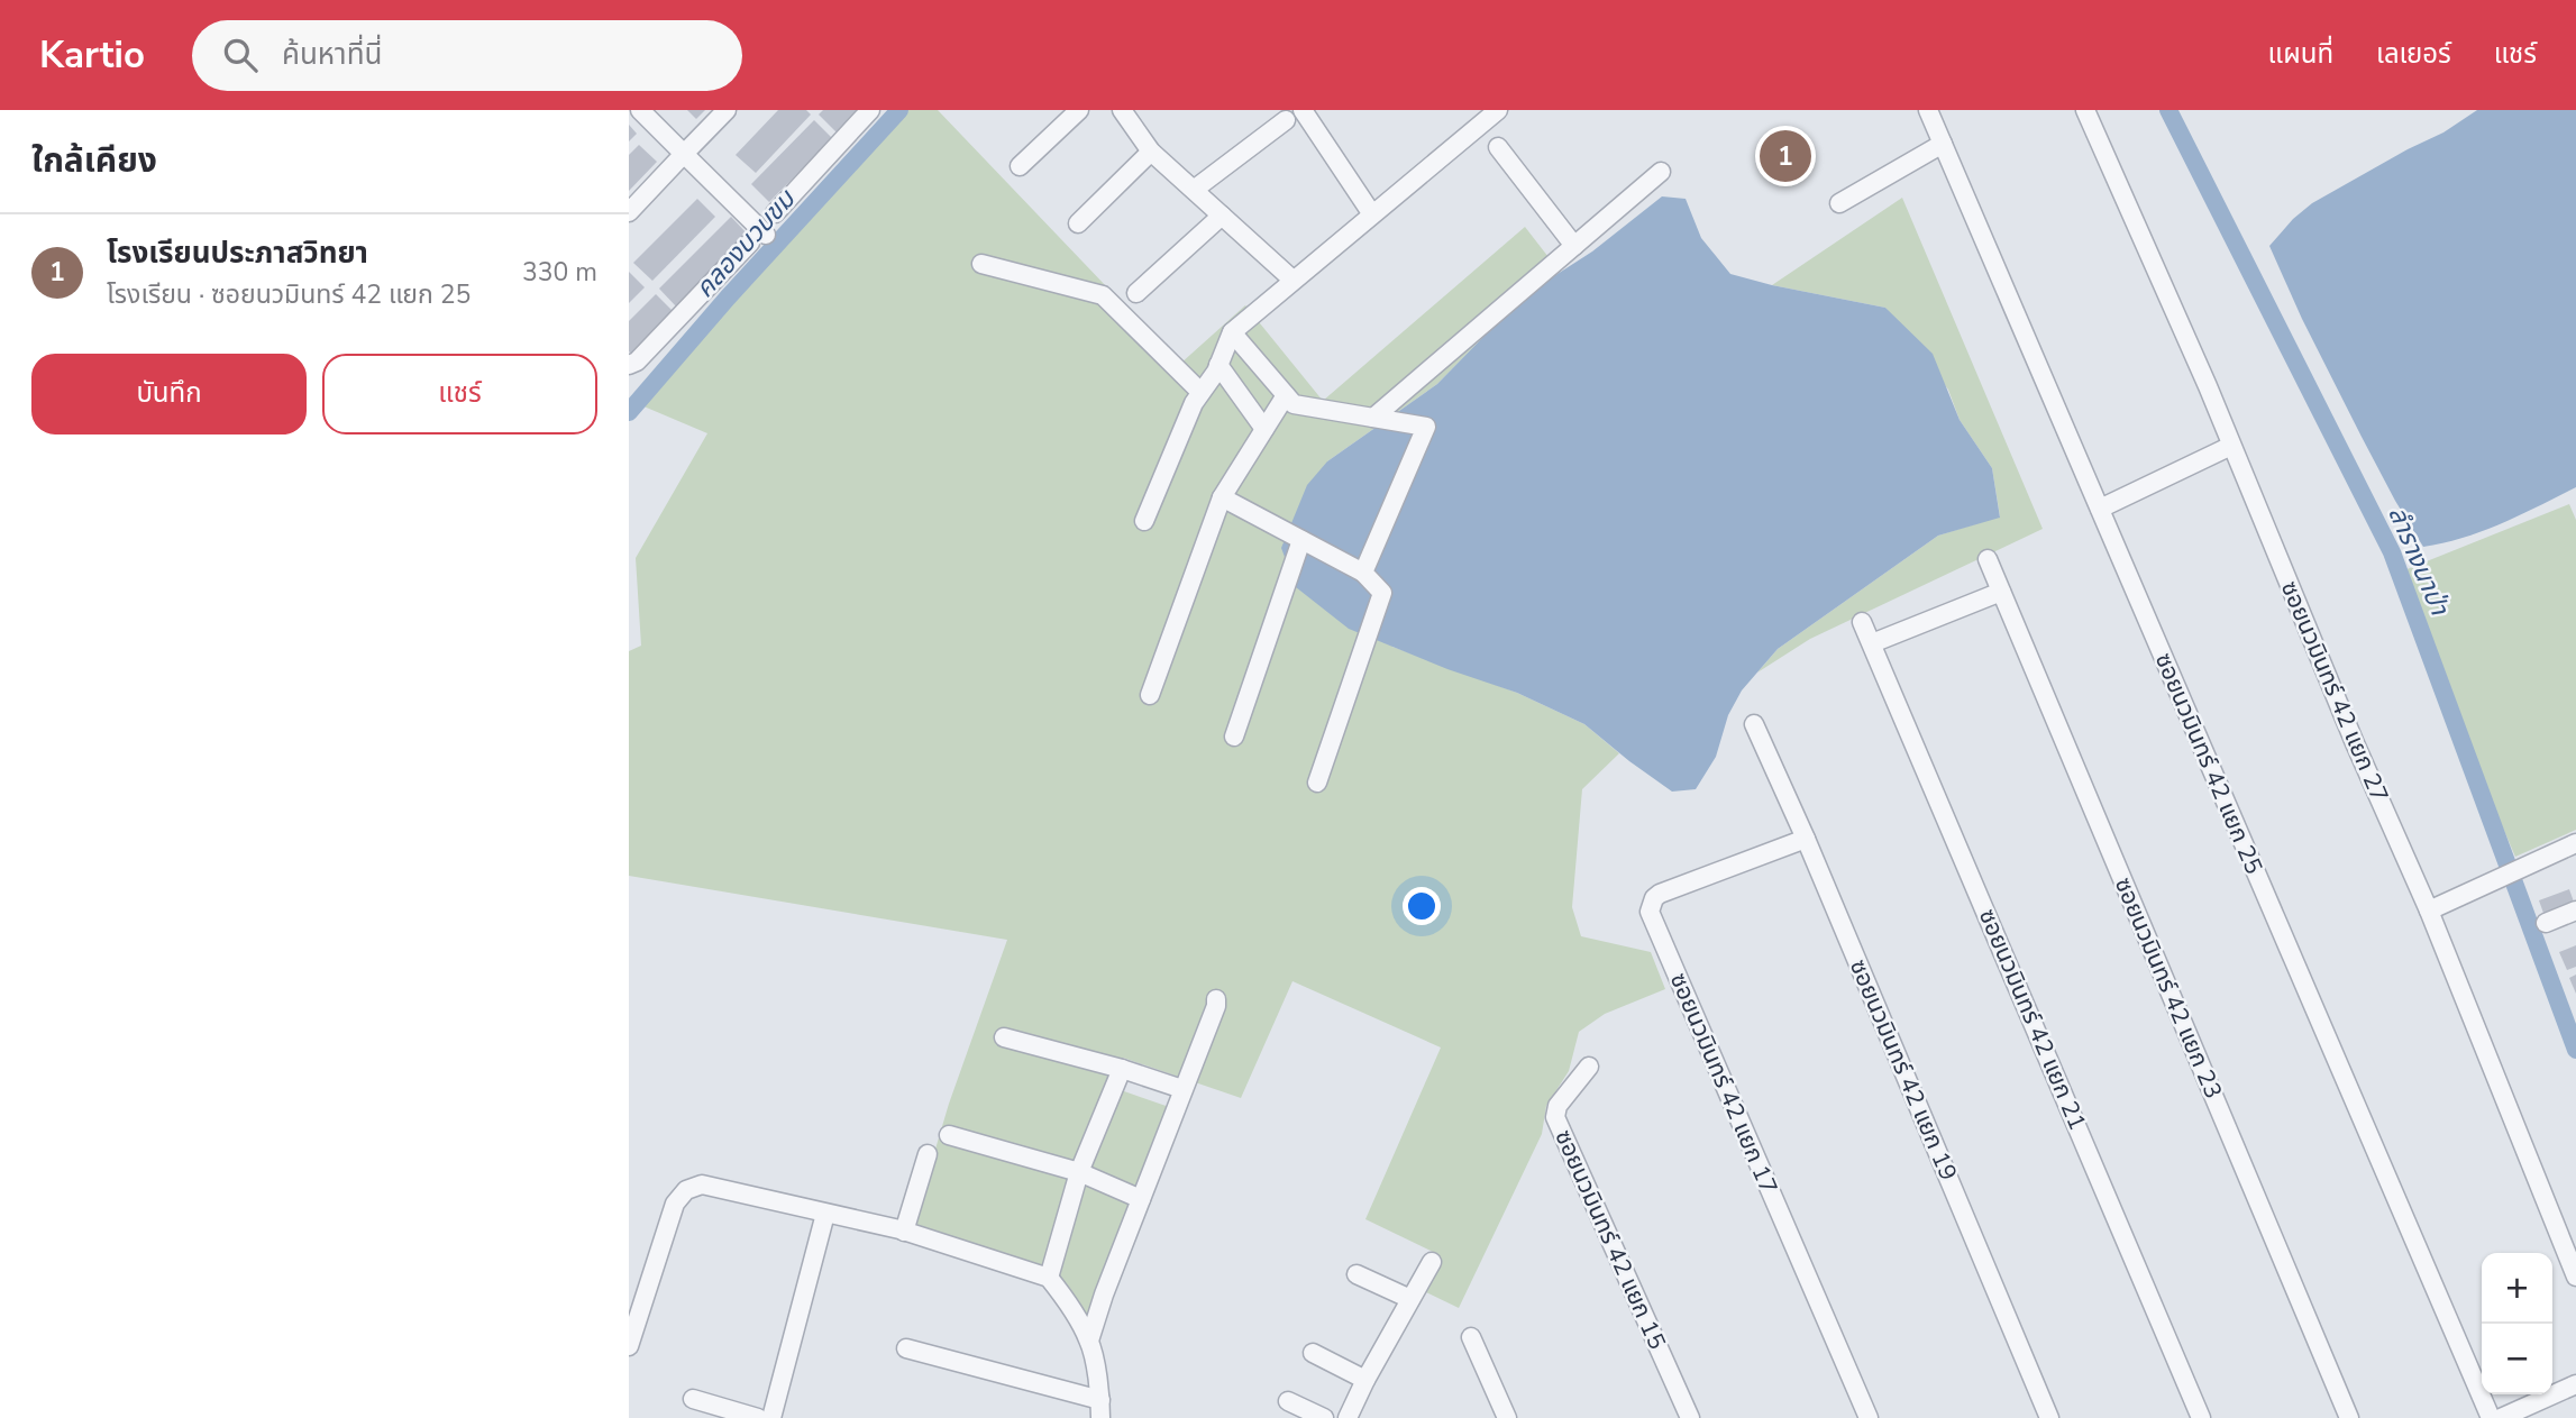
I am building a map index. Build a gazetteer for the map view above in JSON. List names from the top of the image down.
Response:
{
  "streets": {
    "street": [
      "ซอยนวมินทร์ 42 แยก 27",
      "ซอยนวมินทร์ 42 แยก 25",
      "ซอยนวมินทร์ 42 แยก 23",
      "ซอยนวมินทร์ 42 แยก 21",
      "ซอยนวมินทร์ 42 แยก 19",
      "ซอยนวมินทร์ 42 แยก 17",
      "ซอยนวมินทร์ 42 แยก 15"
    ]
  },
  "crossings": [
    ["ซอยนวมินทร์ 42 แยก 19", "ซอยนวมินทร์ 42 แยก 17"]
  ],
  "water": ["คลองบวบขม", "ลำรางนาป่า"],
  "page": {
    "header": "Kartio",
    "search": "ค้นหาที่นี่",
    "nav": ["แผนที่", "เลเยอร์", "แชร์"],
    "heading": "ใกล้เคียง",
    "pins": "1",
    "list": [
      {
        "mark": "1",
        "name": "โรงเรียนประภาสวิทยา",
        "note": "โรงเรียน · ซอยนวมินทร์ 42 แยก 25",
        "value": "330 m"
      }
    ],
    "buttons": ["บันทึก", "แชร์"],
    "map_buttons": ["+", "−"]
  }
}
